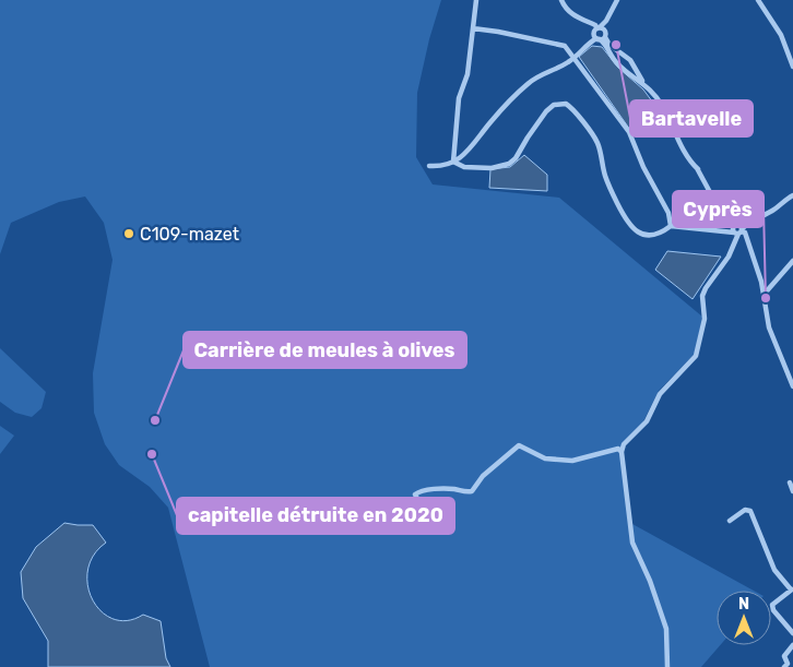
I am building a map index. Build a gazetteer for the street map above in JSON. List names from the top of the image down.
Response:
{
  "places": [
    "Bartavelle",
    "C109-mazet",
    "Cyprès",
    "Carrière de meules à olives",
    "capitelle détruite en 2020"
  ],
  "north": "top"
}
